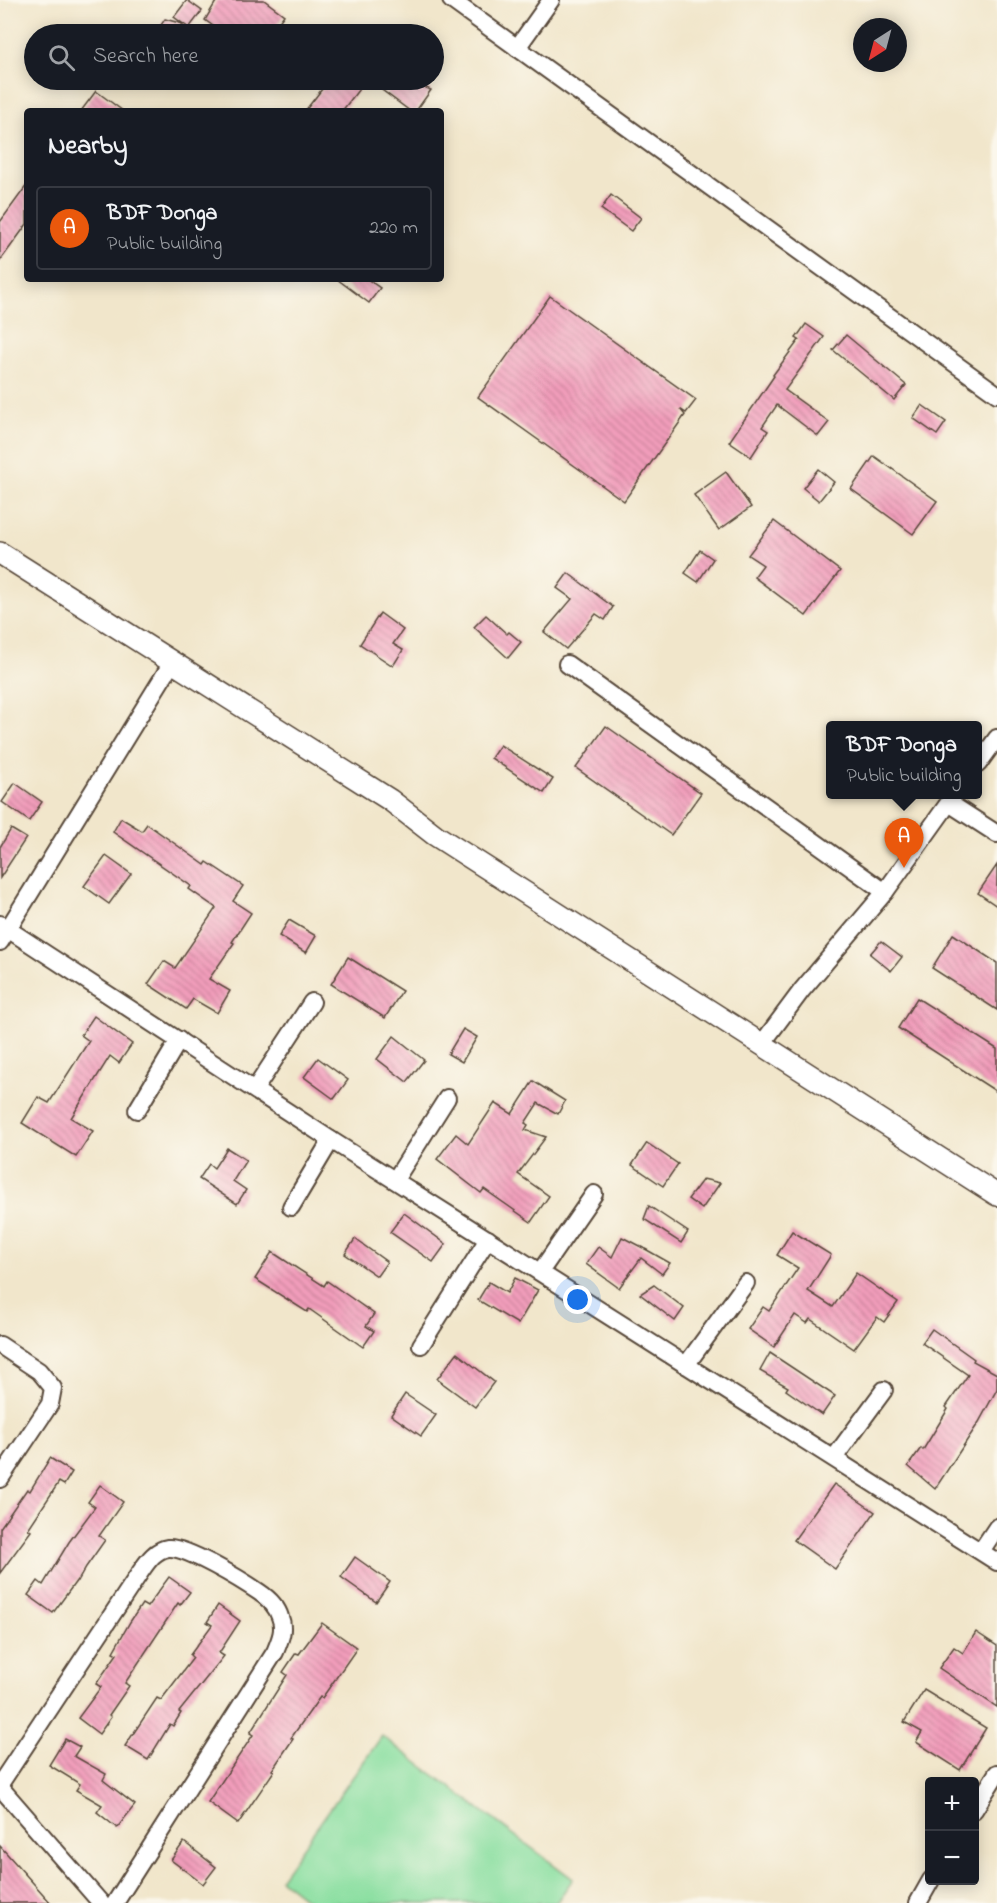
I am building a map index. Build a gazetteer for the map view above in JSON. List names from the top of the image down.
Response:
{
  "north": "bottom left",
  "page": {
    "search": "Search here",
    "heading": "Nearby",
    "list": [
      {
        "mark": "A",
        "name": "BDF Donga",
        "note": "Public building",
        "value": "220 m"
      }
    ],
    "popup": ["BDF Donga", "Public building"],
    "pins": "A",
    "map_buttons": ["+", "−"]
  }
}
